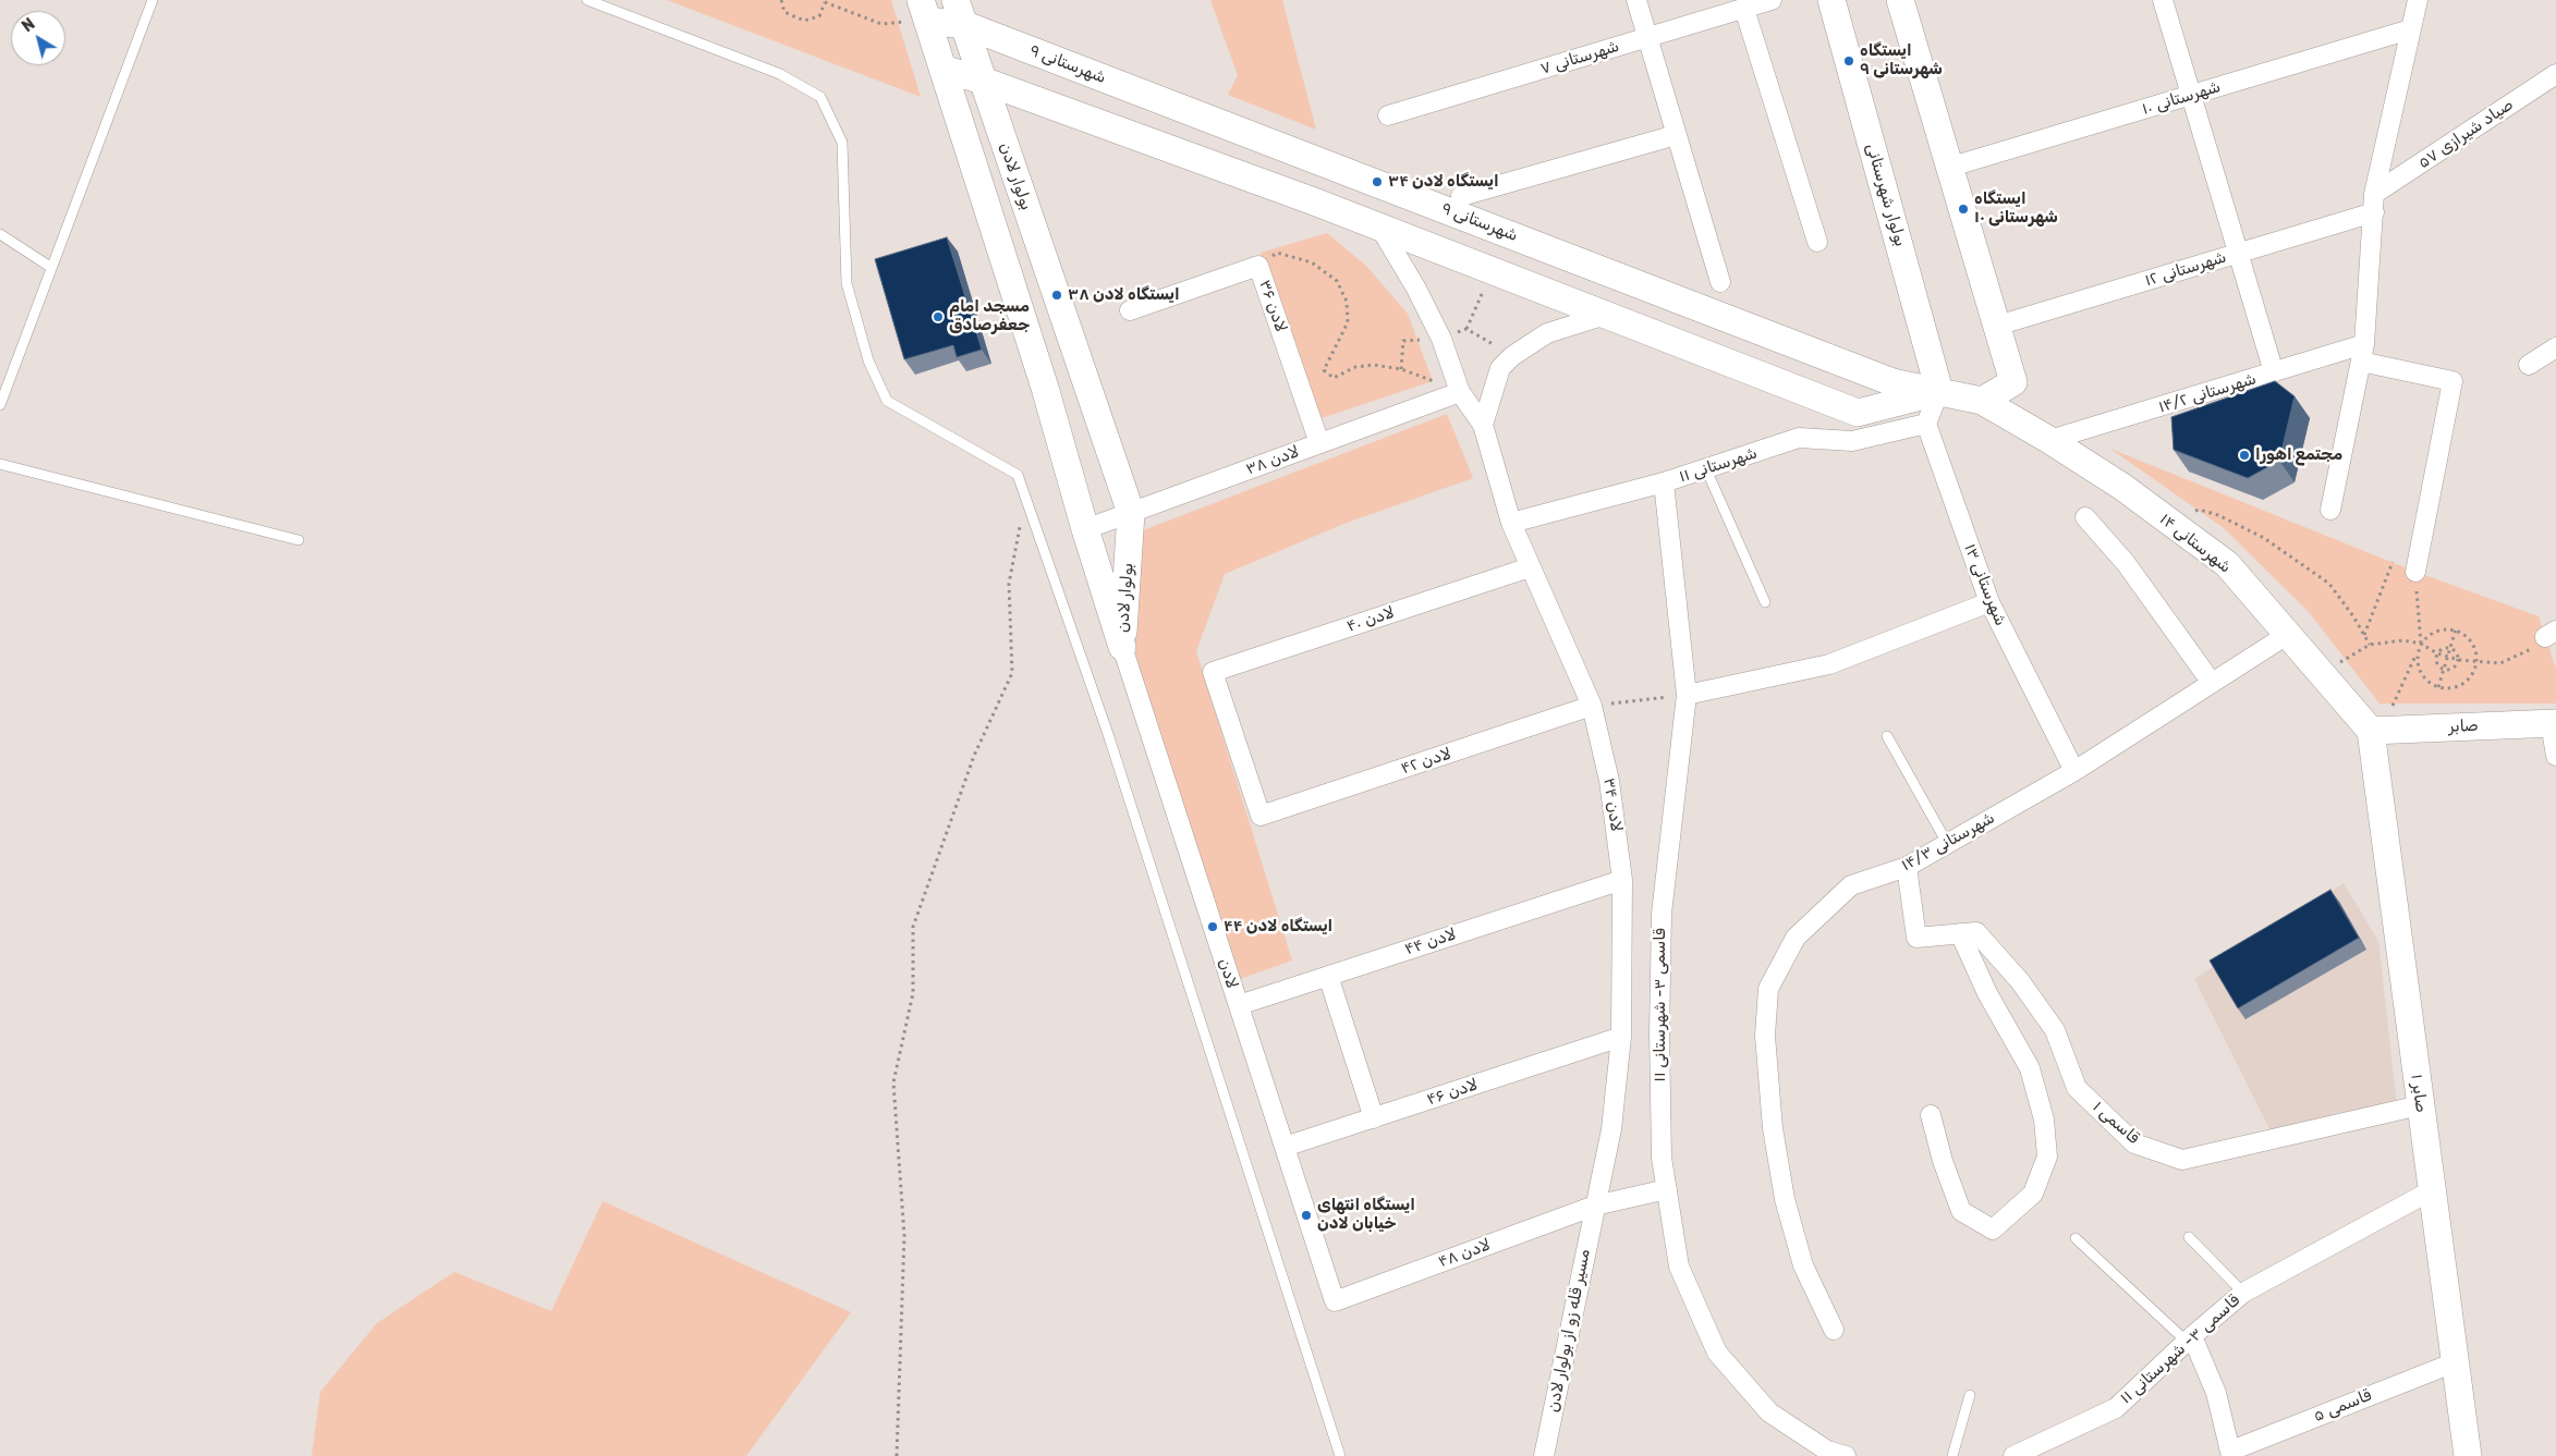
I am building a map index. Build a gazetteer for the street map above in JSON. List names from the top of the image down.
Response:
{
  "streets": {
    "street": [
      "شهرستانی ۷",
      "شهرستانی ۹",
      "شهرستانی ۱۰",
      "صیاد شیرازی ۵۷",
      "بولوار لادن",
      "بولوار شهرستانی",
      "شهرستانی ۱۲",
      "لادن ۳۶",
      "شهرستانی ۱۴/۲",
      "لادن ۳۸",
      "شهرستانی ۱۱",
      "شهرستانی ۱۴",
      "شهرستانی ۱۳",
      "لادن ۴۰",
      "صابر",
      "لادن ۴۲",
      "لادن ۳۴",
      "شهرستانی ۱۴/۳",
      "لادن ۴۴",
      "لادن",
      "قاسمی ۳- شهرستانی ۱۱",
      "لادن ۴۶",
      "صابر ۱",
      "قاسمی ۱",
      "لادن ۴۸",
      "مسیر قله زو از بولوار لادن",
      "قاسمی ۵"
    ]
  },
  "crossings": [
    ["شهرستانی ۹", "بولوار لادن"],
    ["شهرستانی ۹", "بولوار شهرستانی"],
    ["شهرستانی ۹", "شهرستانی ۱۴"],
    ["صیاد شیرازی ۵۷", "شهرستانی ۱۲"],
    ["بولوار لادن", "لادن ۳۸"],
    ["بولوار لادن", "لادن"],
    ["لادن ۳۶", "لادن ۳۸"],
    ["شهرستانی ۱۴/۲", "شهرستانی ۱۴"],
    ["شهرستانی ۱۱", "شهرستانی ۱۳"],
    ["شهرستانی ۱۱", "لادن ۳۴"],
    ["شهرستانی ۱۱", "قاسمی ۳- شهرستانی ۱۱"],
    ["شهرستانی ۱۴", "صابر"],
    ["شهرستانی ۱۴", "شهرستانی ۱۴/۳"],
    ["شهرستانی ۱۴", "صابر ۱"],
    ["شهرستانی ۱۳", "شهرستانی ۱۴/۳"],
    ["لادن ۴۰", "لادن ۴۲"],
    ["لادن ۴۰", "لادن ۳۴"],
    ["صابر", "صابر ۱"],
    ["لادن ۴۲", "لادن ۳۴"],
    ["لادن ۳۴", "لادن ۴۴"],
    ["لادن ۳۴", "لادن ۴۶"],
    ["لادن ۳۴", "لادن ۴۸"],
    ["لادن ۳۴", "مسیر قله زو از بولوار لادن"],
    ["لادن ۴۴", "لادن"],
    ["لادن", "لادن ۴۶"],
    ["لادن", "لادن ۴۸"],
    ["قاسمی ۳- شهرستانی ۱۱", "صابر ۱"],
    ["قاسمی ۳- شهرستانی ۱۱", "لادن ۴۸"],
    ["صابر ۱", "قاسمی ۱"],
    ["صابر ۱", "قاسمی ۵"],
    ["لادن ۴۸", "مسیر قله زو از بولوار لادن"]
  ],
  "places": [
    "ایستگاه شهرستانی ۹",
    "ایستگاه لادن ۳۴",
    "ایستگاه شهرستانی ۱۰",
    "ایستگاه لادن ۳۸",
    "مسجد امام جعفرصادق",
    "مجتمع اهورا",
    "ایستگاه لادن ۴۴",
    "ایستگاه انتهای خیابان لادن"
  ],
  "north": "top left"
}
